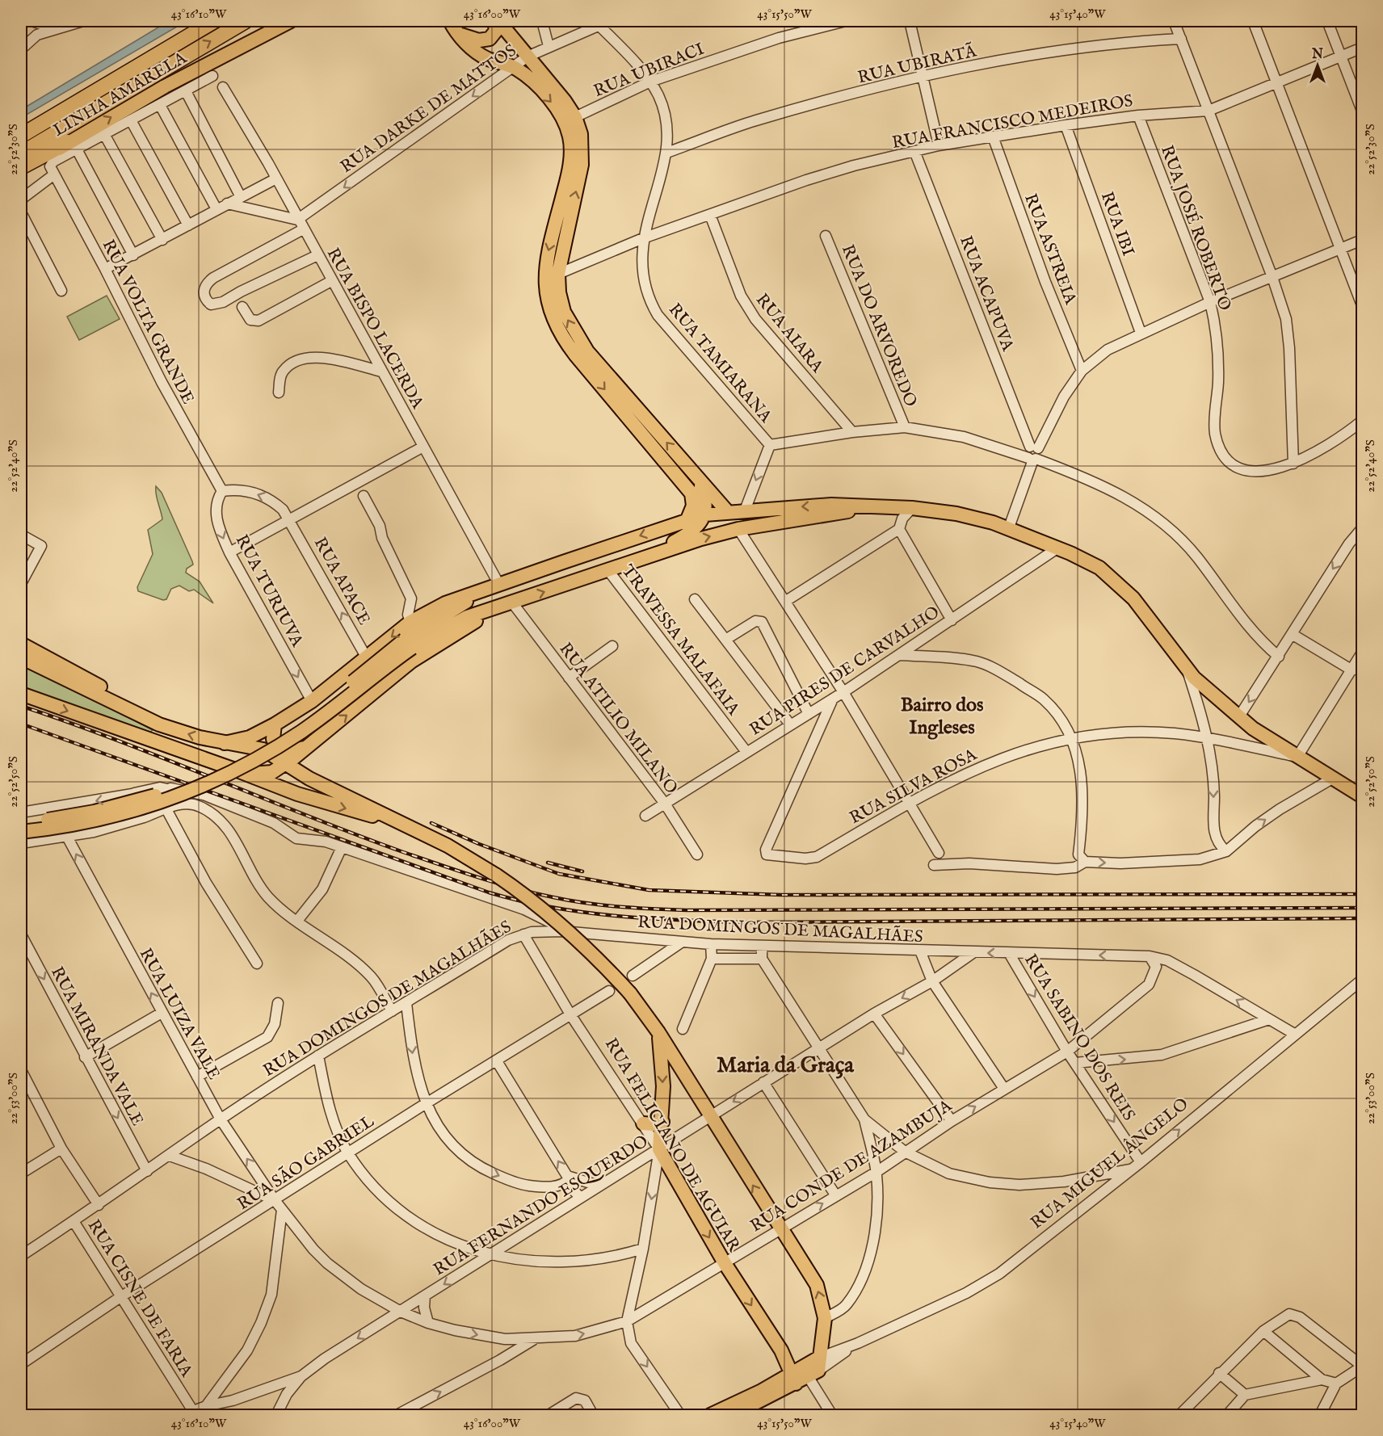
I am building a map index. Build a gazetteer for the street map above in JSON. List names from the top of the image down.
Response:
{
  "streets": {
    "highway": ["LINHA AMARELA"],
    "main road": ["RUA FELICIANO DE AGUIAR", "RUA MIGUEL ÂNGELO"],
    "street": [
      "RUA UBIRATÃ",
      "RUA UBIRACI",
      "RUA DARKE DE MATTOS",
      "RUA FRANCISCO MEDEIROS",
      "RUA IBI",
      "RUA JOSÉ ROBERTO",
      "RUA ASTREIA",
      "RUA ACAPUVA",
      "RUA VOLTA GRANDE",
      "RUA DO ARVOREDO",
      "RUA BISPO LACERDA",
      "RUA AIARA",
      "RUA TAMIARANA",
      "RUA APACE",
      "RUA TURIUVA",
      "TRAVESSA MALAFAIA",
      "RUA PIRES DE CARVALHO",
      "RUA ATILIO MILANO",
      "RUA SILVA ROSA",
      "RUA DOMINGOS DE MAGALHÃES",
      "RUA LUIZA VALE",
      "RUA SABINO DOS REIS",
      "RUA MIRANDA VALE",
      "RUA SÃO GABRIEL",
      "RUA CONDE DE AZAMBUJA",
      "RUA FERNANDO ESQUERDO",
      "RUA CISNE DE FARIA"
    ]
  },
  "crossings": [
    ["RUA UBIRATÃ", "RUA TAMIARANA"],
    ["RUA UBIRACI", "RUA TAMIARANA"],
    ["RUA DARKE DE MATTOS", "RUA BISPO LACERDA"],
    ["RUA DARKE DE MATTOS", "RUA TAMIARANA"],
    ["RUA FRANCISCO MEDEIROS", "RUA IBI"],
    ["RUA FRANCISCO MEDEIROS", "RUA JOSÉ ROBERTO"],
    ["RUA FRANCISCO MEDEIROS", "RUA ASTREIA"],
    ["RUA FRANCISCO MEDEIROS", "RUA ACAPUVA"],
    ["RUA FRANCISCO MEDEIROS", "RUA AIARA"],
    ["RUA FRANCISCO MEDEIROS", "RUA TAMIARANA"],
    ["RUA VOLTA GRANDE", "RUA APACE"],
    ["RUA VOLTA GRANDE", "RUA TURIUVA"],
    ["RUA APACE", "RUA TURIUVA"],
    ["TRAVESSA MALAFAIA", "RUA PIRES DE CARVALHO"],
    ["RUA PIRES DE CARVALHO", "RUA ATILIO MILANO"],
    ["RUA PIRES DE CARVALHO", "RUA SILVA ROSA"],
    ["RUA DOMINGOS DE MAGALHÃES", "RUA LUIZA VALE"],
    ["RUA DOMINGOS DE MAGALHÃES", "RUA SABINO DOS REIS"],
    ["RUA DOMINGOS DE MAGALHÃES", "RUA MIRANDA VALE"],
    ["RUA DOMINGOS DE MAGALHÃES", "RUA FELICIANO DE AGUIAR"],
    ["RUA DOMINGOS DE MAGALHÃES", "RUA MIGUEL ÂNGELO"],
    ["RUA DOMINGOS DE MAGALHÃES", "RUA CONDE DE AZAMBUJA"],
    ["RUA DOMINGOS DE MAGALHÃES", "RUA FERNANDO ESQUERDO"],
    ["RUA DOMINGOS DE MAGALHÃES", "RUA CISNE DE FARIA"],
    ["RUA LUIZA VALE", "RUA SÃO GABRIEL"],
    ["RUA LUIZA VALE", "RUA CONDE DE AZAMBUJA"],
    ["RUA SABINO DOS REIS", "RUA MIGUEL ÂNGELO"],
    ["RUA SABINO DOS REIS", "RUA CONDE DE AZAMBUJA"],
    ["RUA FELICIANO DE AGUIAR", "RUA SÃO GABRIEL"],
    ["RUA FELICIANO DE AGUIAR", "RUA MIGUEL ÂNGELO"],
    ["RUA FELICIANO DE AGUIAR", "RUA CONDE DE AZAMBUJA"],
    ["RUA FELICIANO DE AGUIAR", "RUA FERNANDO ESQUERDO"],
    ["RUA SÃO GABRIEL", "RUA CONDE DE AZAMBUJA"],
    ["RUA SÃO GABRIEL", "RUA CISNE DE FARIA"],
    ["RUA CONDE DE AZAMBUJA", "RUA FERNANDO ESQUERDO"],
    ["RUA FERNANDO ESQUERDO", "RUA CISNE DE FARIA"]
  ],
  "one_way": [
    "RUA DARKE DE MATTOS",
    "RUA TURIUVA",
    "RUA LUIZA VALE",
    "RUA FELICIANO DE AGUIAR",
    "RUA FERNANDO ESQUERDO"
  ],
  "districts": ["Bairro dos Ingleses", "Maria da Graça"],
  "north": "top",
  "coordinates": [
    "43°16'10\"W",
    "43°16'00\"W",
    "43°15'50\"W",
    "43°15'40\"W",
    "22°52'30\"S",
    "22°52'40\"S",
    "22°52'50\"S",
    "22°53'00\"S"
  ]
}
